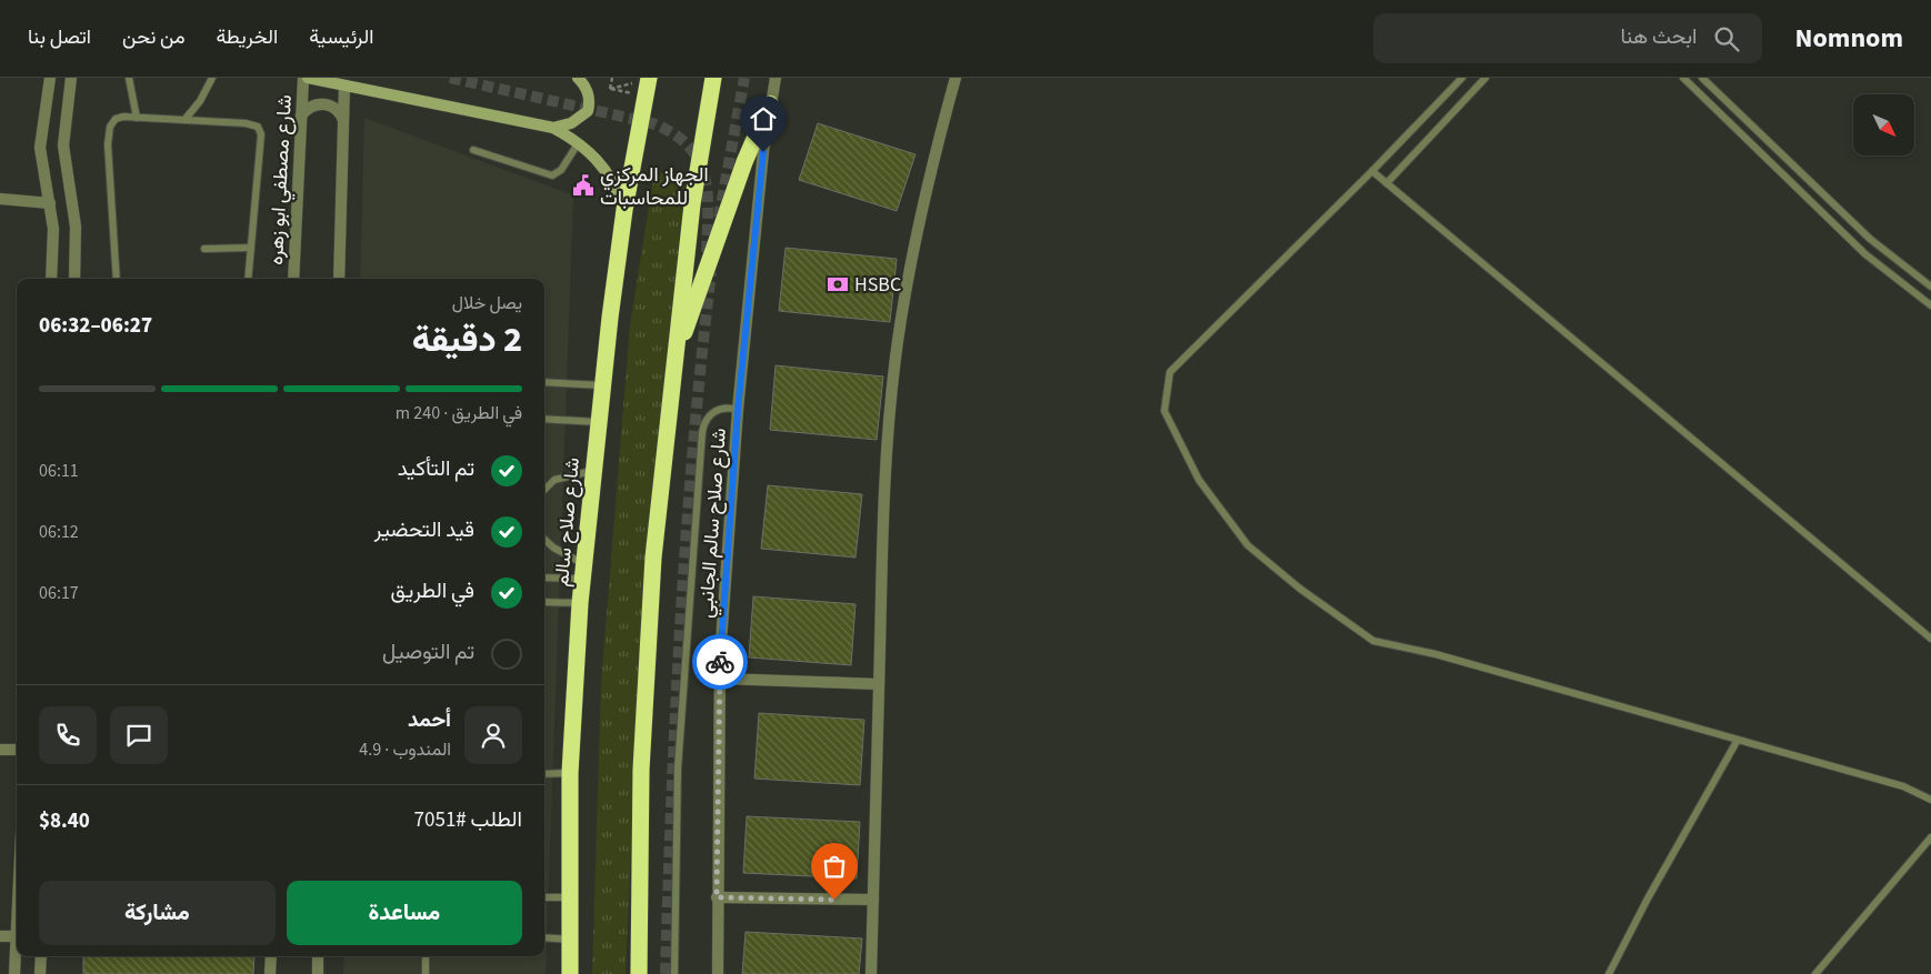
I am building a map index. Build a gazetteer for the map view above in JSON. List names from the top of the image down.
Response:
{
  "streets": {
    "highway": ["شارع صلاح سالم"],
    "street": ["شارع مصطفي ابو زهره", "شارع صلاح سالم الجانبي"]
  },
  "places": {
    "public building": ["الجهاز المركزي للمحاسبات"],
    "bank": ["HSBC"]
  },
  "north": "bottom right",
  "page": {
    "header": "Nomnom",
    "search": "ابحث هنا",
    "nav": [
      "الرئيسية",
      "الخريطة",
      "من نحن",
      "اتصل بنا"
    ],
    "heading": ["2 دقيقة", "يصل خلال", "06:27–06:32"],
    "panel": [
      "أحمد",
      "المندوب · 4.9",
      "الطلب #7051",
      "$8.40"
    ],
    "bar": "في الطريق · 240 m",
    "list": [
      ["تم التأكيد", "06:11"],
      ["قيد التحضير", "06:12"],
      ["في الطريق", "06:17"],
      "تم التوصيل"
    ],
    "buttons": ["مساعدة", "مشاركة"]
  }
}
